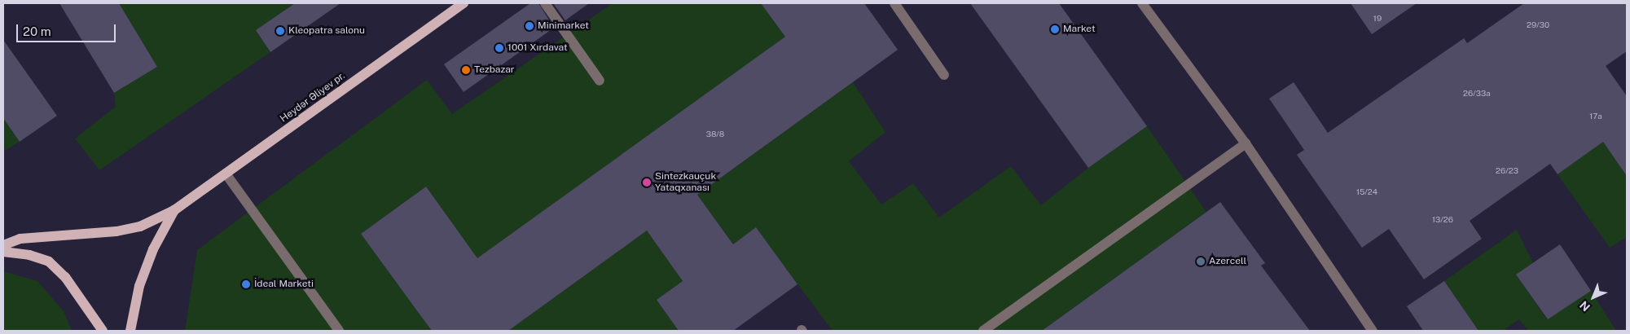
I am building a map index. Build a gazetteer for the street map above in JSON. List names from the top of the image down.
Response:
{
  "streets": {
    "main road": ["Heydər Əliyev pr."]
  },
  "places": [
    "Minimarket",
    "Market",
    "Kleopatra salonu",
    "1001 Xırdavat",
    "Tezbazar",
    "Sintezkauçuk Yataqxanası",
    "Azercell",
    "İdeal Marketi"
  ],
  "house_numbers": [
    "19",
    "29/30",
    "26/33a",
    "17a",
    "38/8",
    "26/23",
    "15/24",
    "13/26"
  ],
  "scale_bar": "20 m",
  "north": "bottom left"
}
